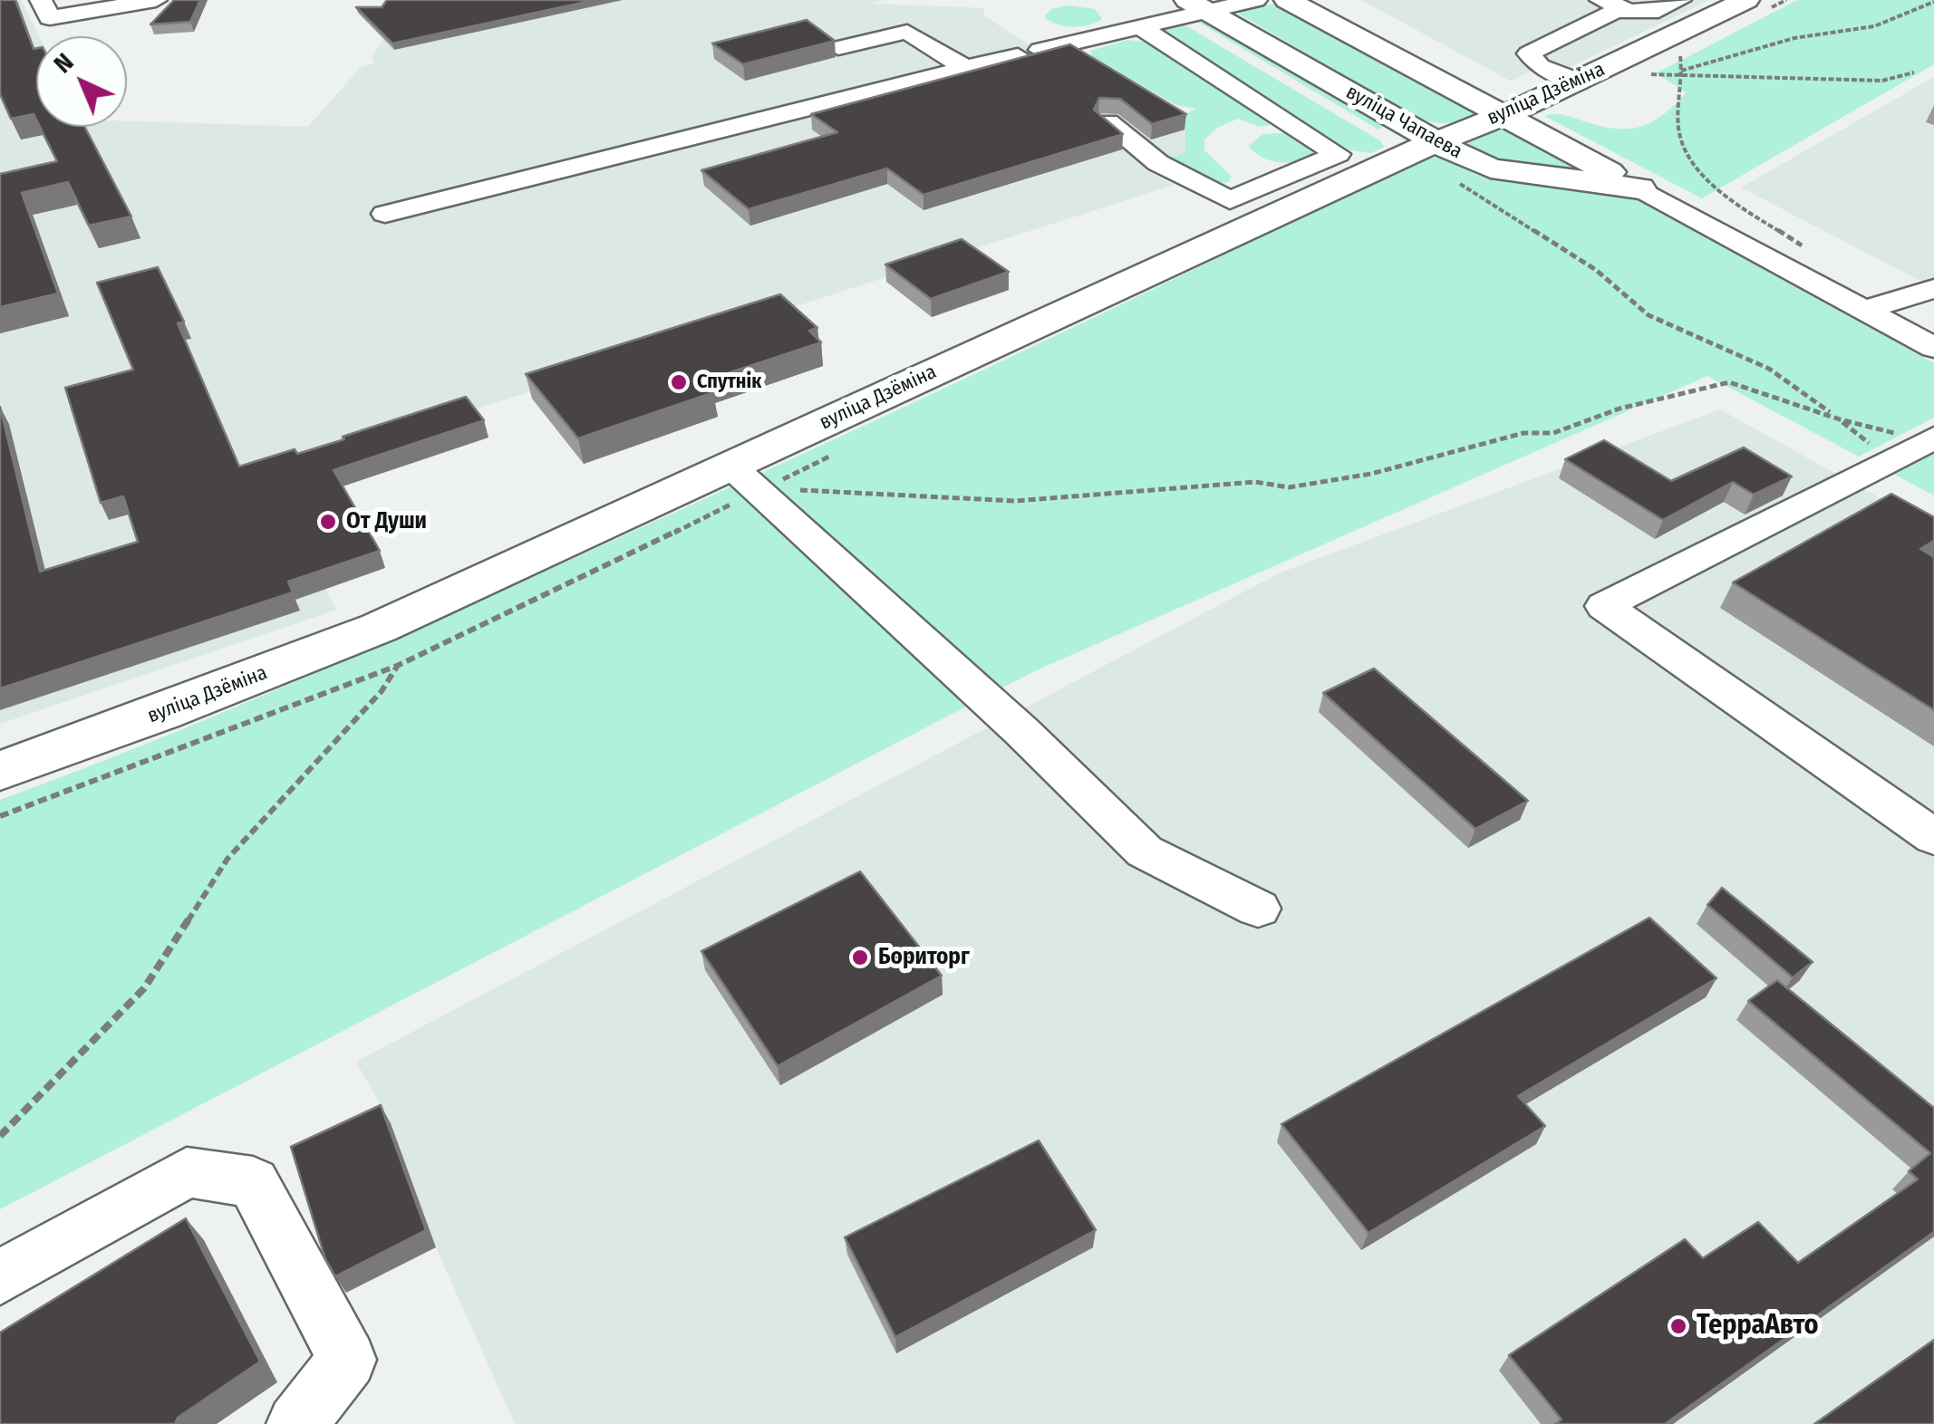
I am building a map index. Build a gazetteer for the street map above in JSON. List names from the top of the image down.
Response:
{
  "streets": {
    "main road": ["вуліца Дзёміна", "вуліца Чапаева"]
  },
  "crossings": [
    ["вуліца Дзёміна", "вуліца Чапаева"]
  ],
  "places": [
    "Спутнік",
    "От Души",
    "Бориторг",
    "ТерраАвто"
  ],
  "north": "top left"
}
